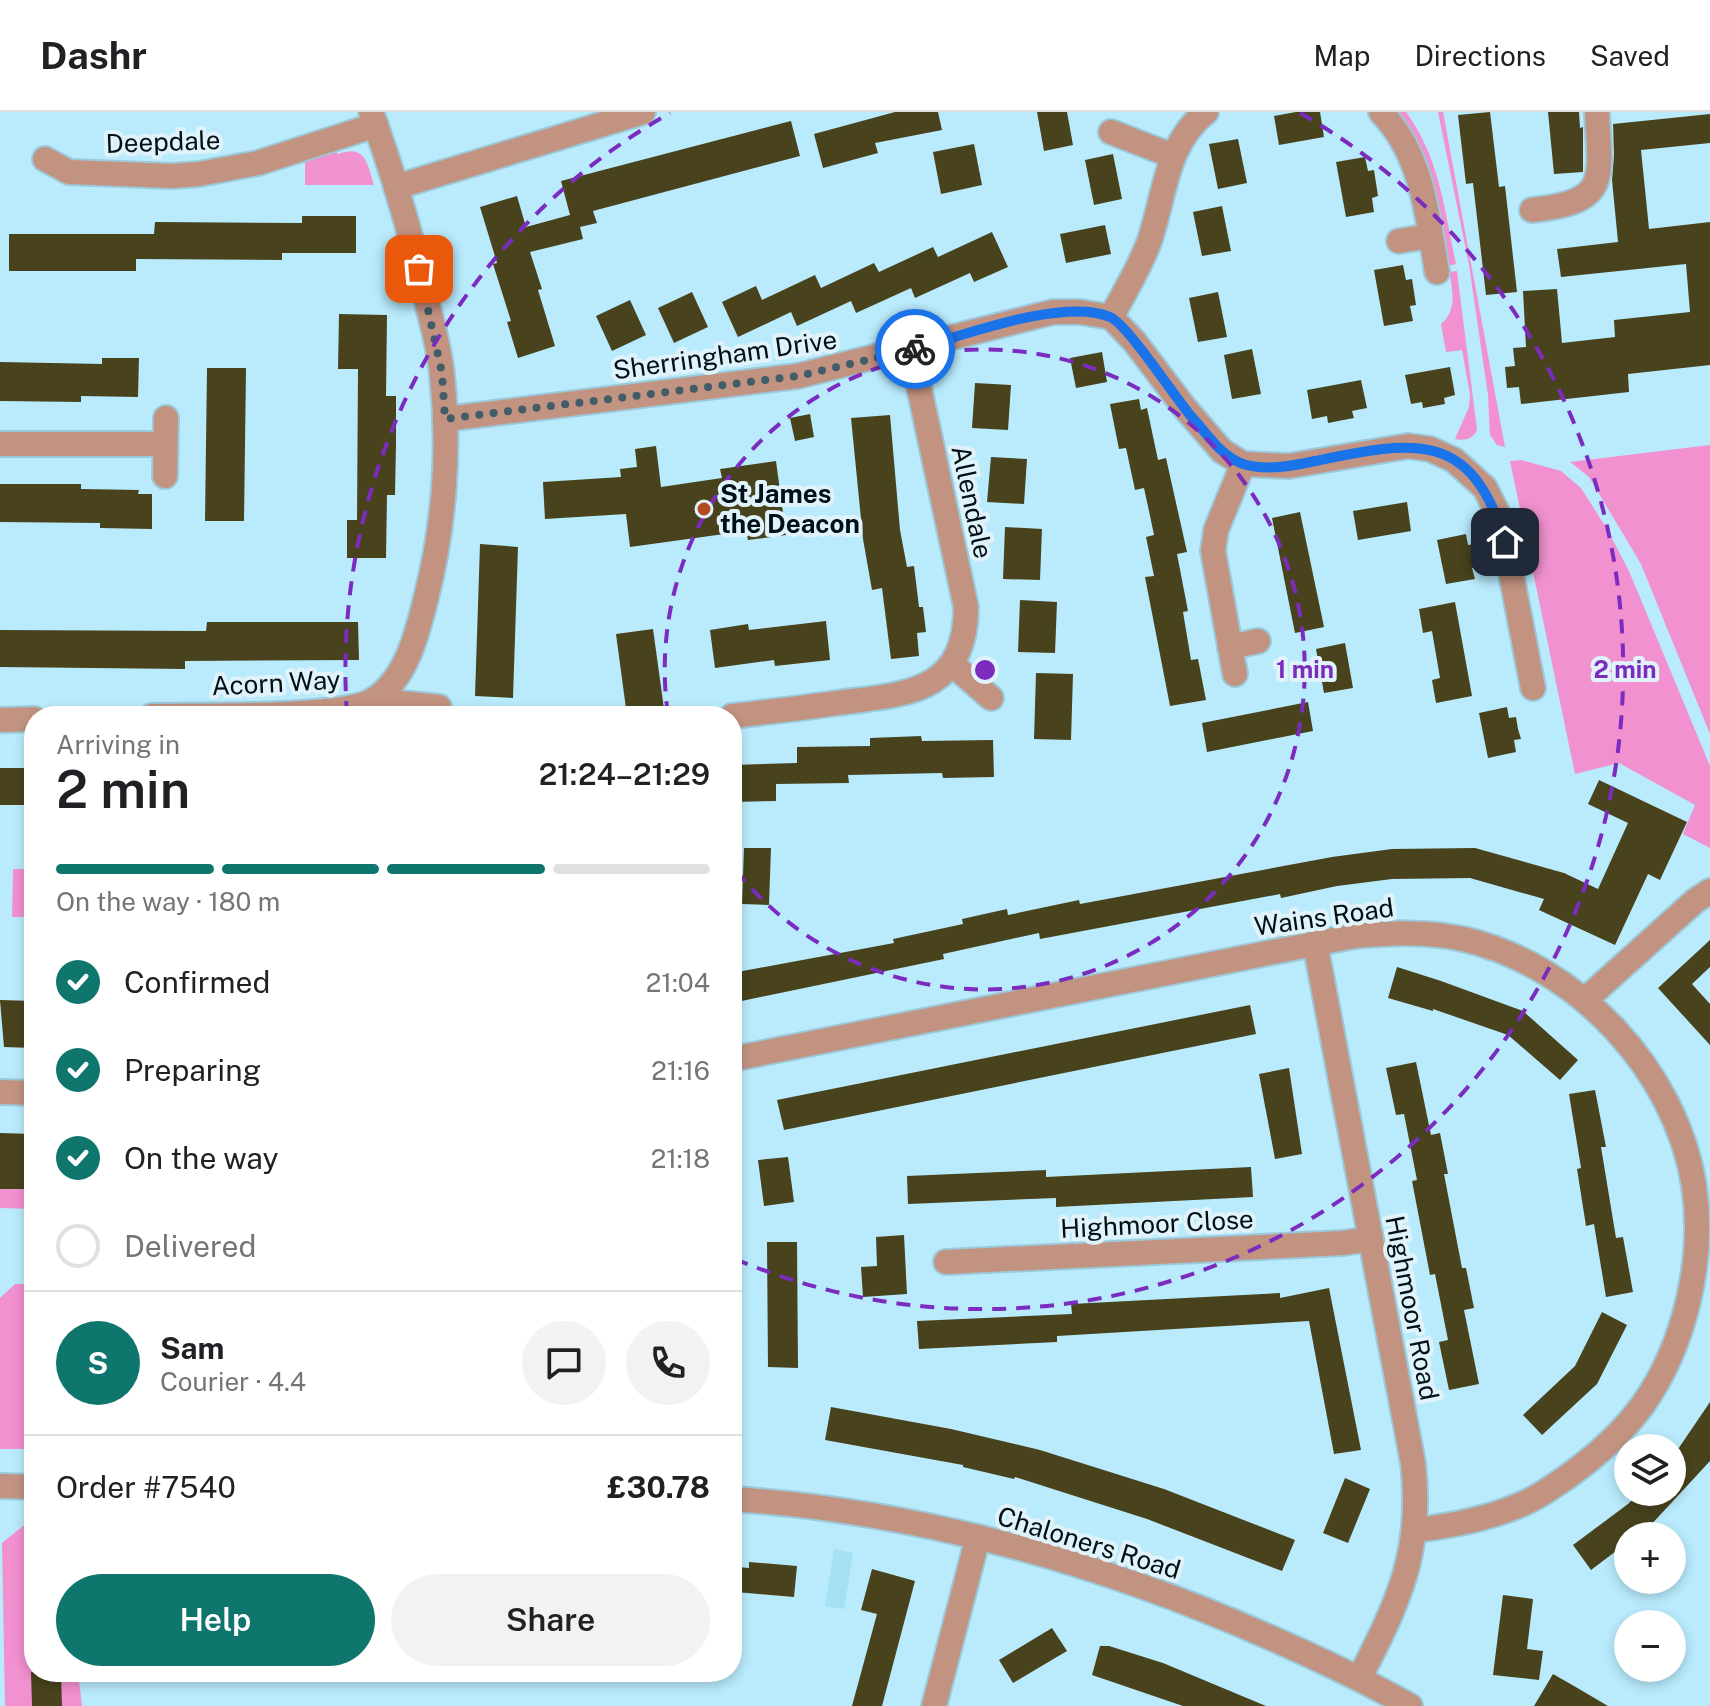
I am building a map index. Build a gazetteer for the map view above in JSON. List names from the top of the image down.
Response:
{
  "streets": {
    "street": [
      "Deepdale",
      "Sherringham Drive",
      "Allendale",
      "Acorn Way",
      "Wains Road",
      "Highmoor Close",
      "Highmoor Road",
      "Chaloners Road"
    ]
  },
  "crossings": [
    ["Deepdale", "Acorn Way"],
    ["Sherringham Drive", "Allendale"],
    ["Sherringham Drive", "Acorn Way"],
    ["Wains Road", "Highmoor Road"],
    ["Highmoor Close", "Highmoor Road"],
    ["Highmoor Road", "Chaloners Road"]
  ],
  "places": ["St James the Deacon"],
  "page": {
    "header": "Dashr",
    "nav": ["Map", "Directions", "Saved"],
    "heading": ["2 min", "Arriving in", "21:24–21:29"],
    "panel": [
      "Sam",
      "Courier · 4.4",
      "Order #7540",
      "£30.78"
    ],
    "bar": "On the way · 180 m",
    "list": [
      ["Confirmed", "21:04"],
      ["Preparing", "21:16"],
      ["On the way", "21:18"],
      "Delivered"
    ],
    "round": "S",
    "map_buttons": ["+", "−"],
    "buttons": ["Help", "Share"]
  },
  "rings": ["1 min", "2 min"]
}
